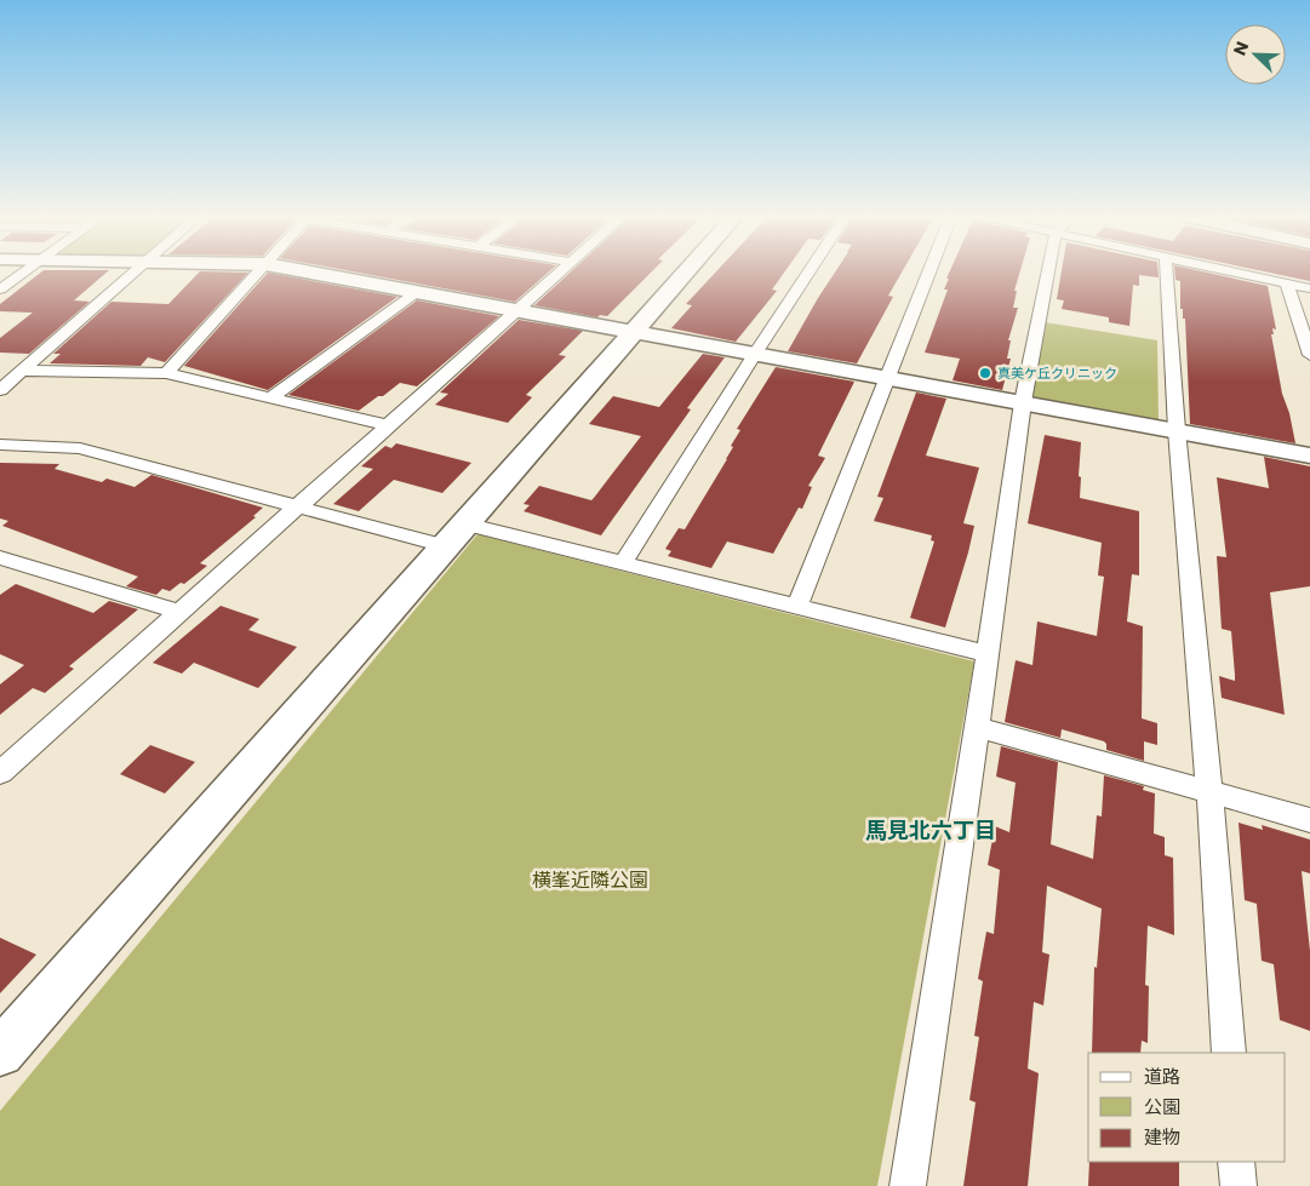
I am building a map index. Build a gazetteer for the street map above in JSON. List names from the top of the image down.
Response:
{
  "districts": ["馬見北六丁目"],
  "parks": ["横峯近隣公園"],
  "places": ["真美ケ丘クリニック"],
  "legend": ["道路", "公園", "建物"],
  "north": "top left"
}
